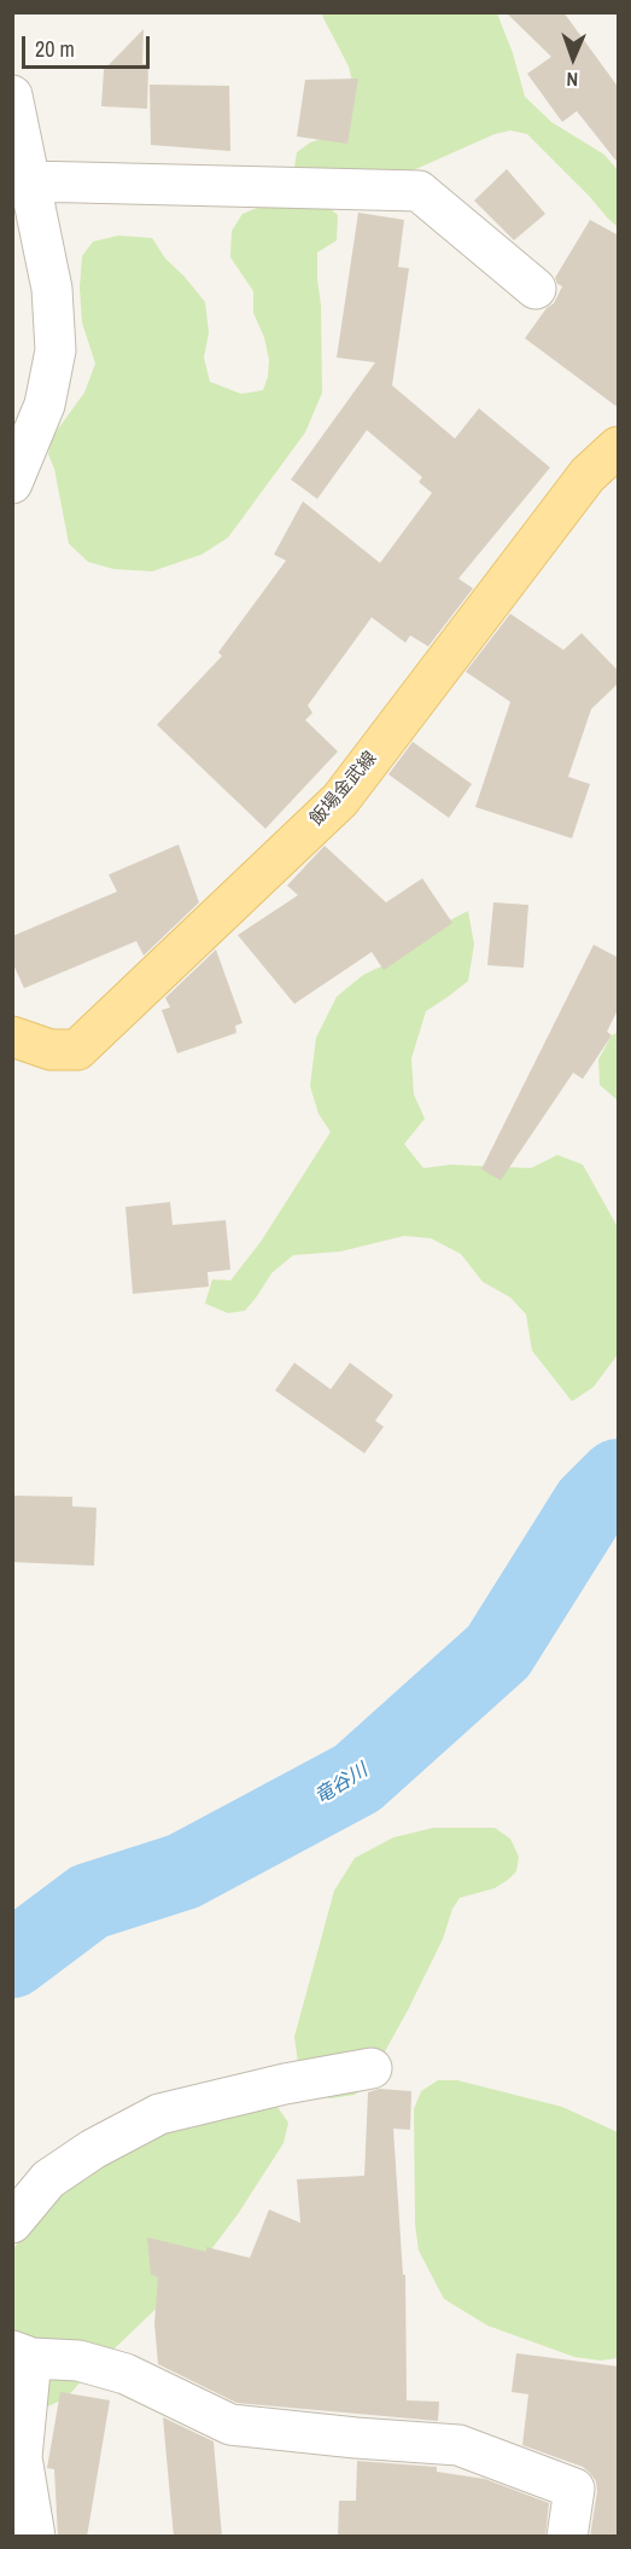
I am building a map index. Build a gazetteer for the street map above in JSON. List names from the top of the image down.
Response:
{
  "streets": {
    "main road": ["飯場金武線"]
  },
  "water": ["竜谷川"],
  "scale_bar": "20 m",
  "north": "bottom"
}
